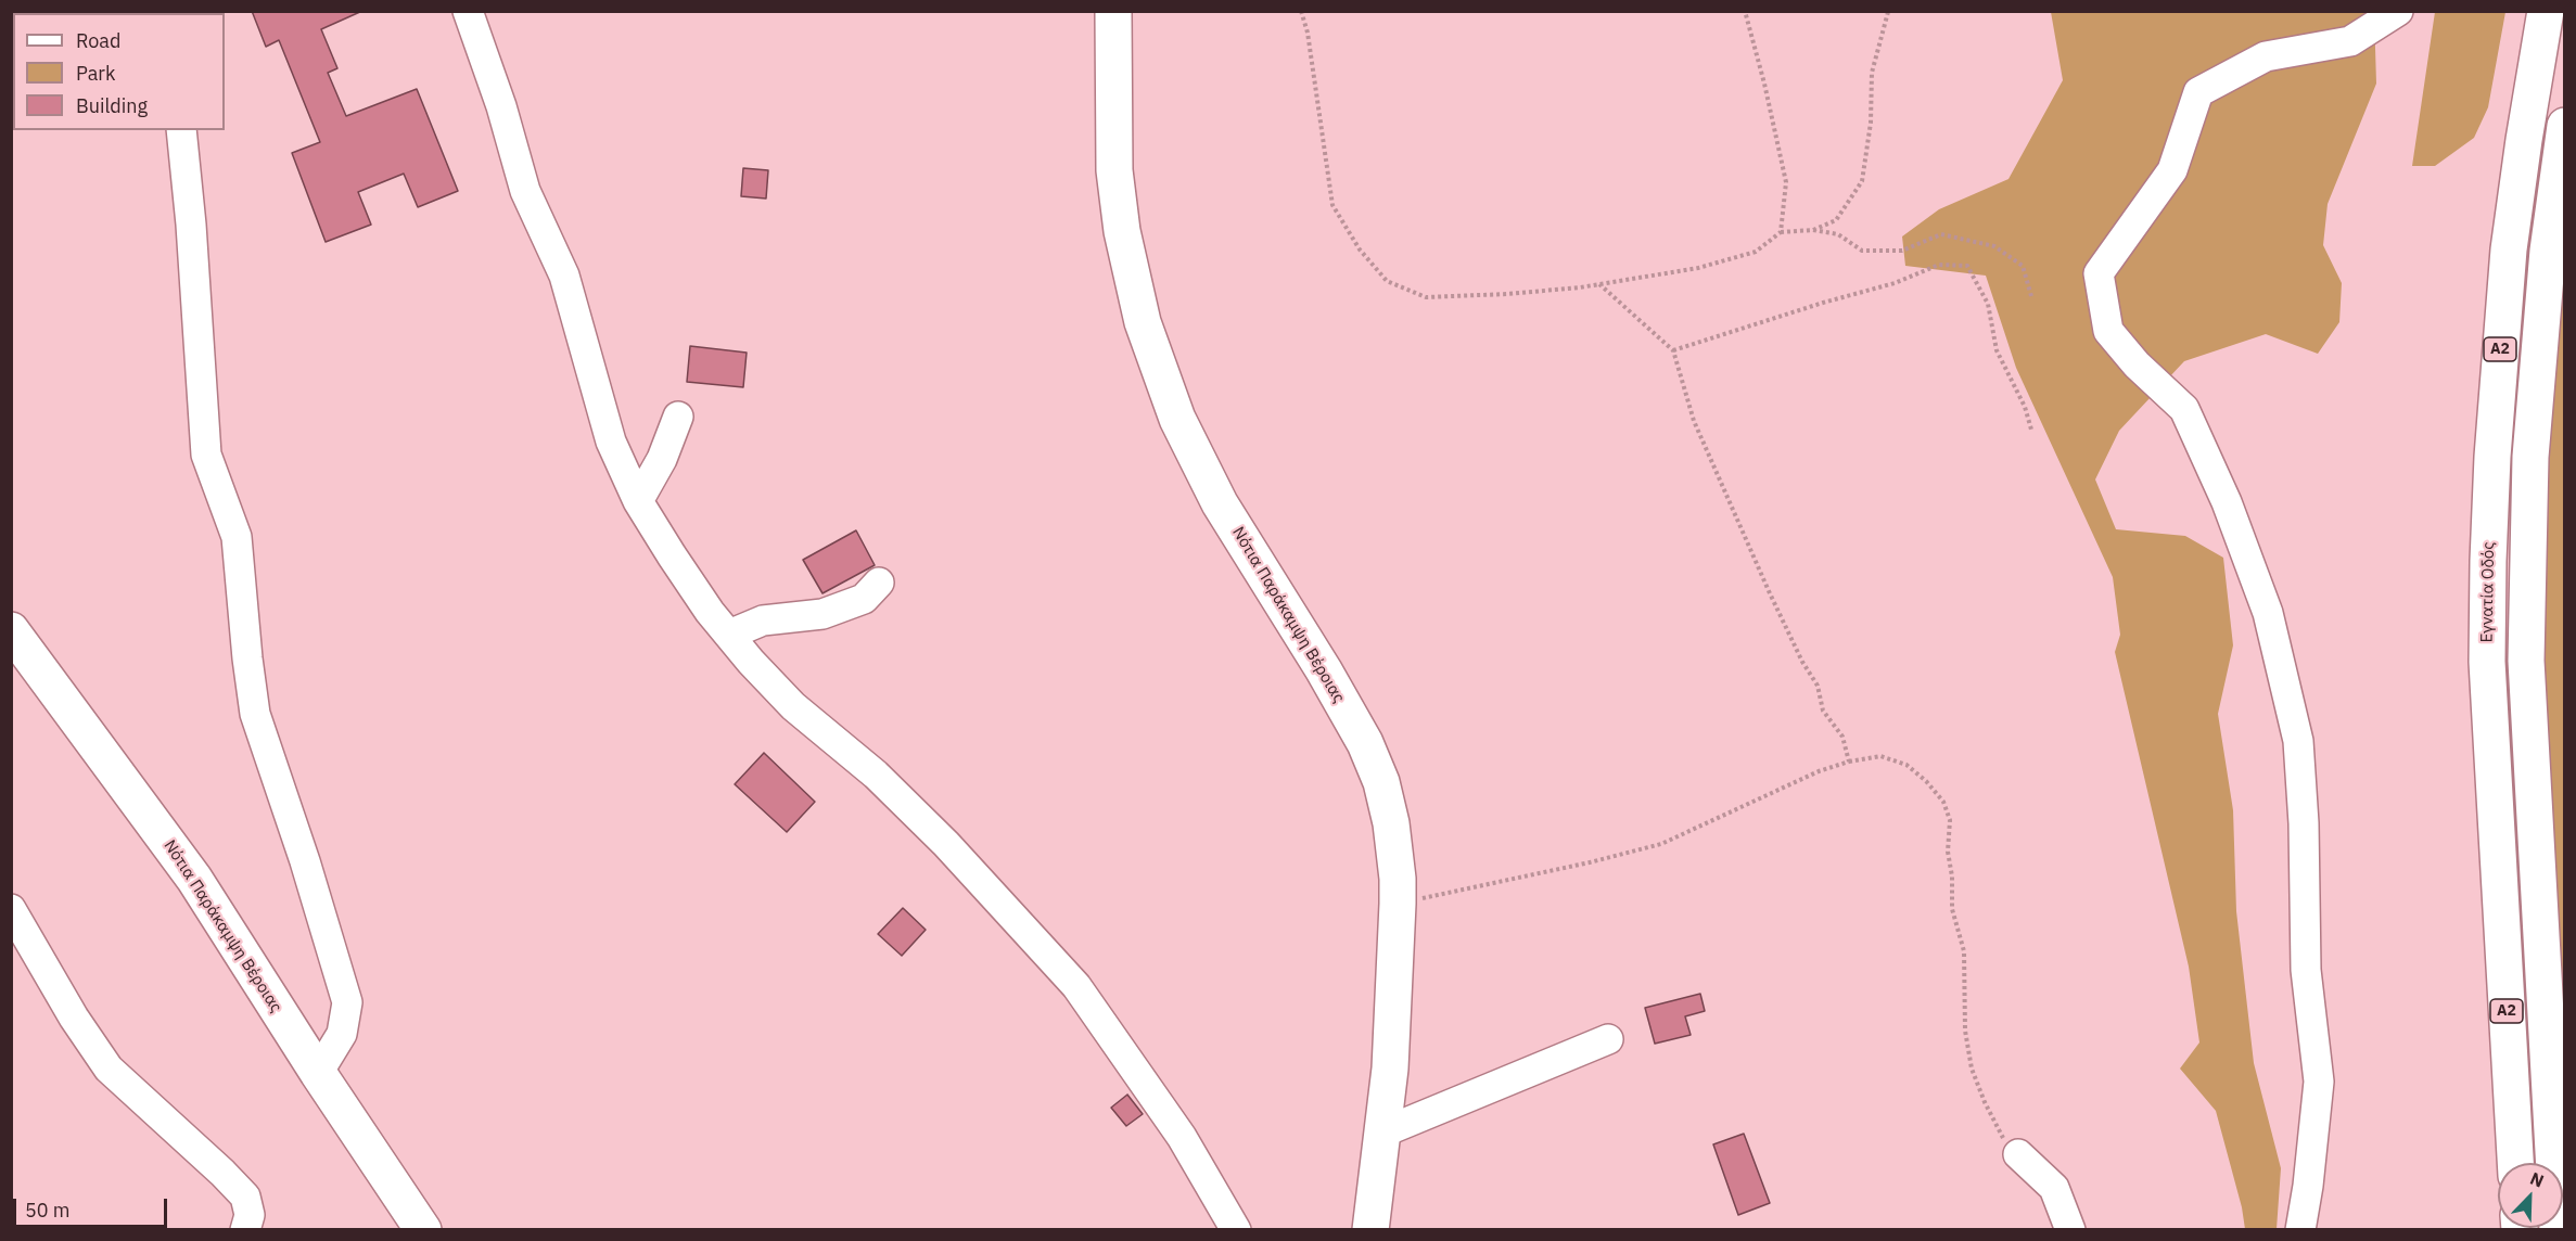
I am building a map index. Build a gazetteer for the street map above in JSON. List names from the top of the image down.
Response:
{
  "streets": {
    "main road": ["Α2", "Εγνατία Οδός", "Νότια Παράκαμψη Βέροιας"]
  },
  "legend": ["Road", "Park", "Building"],
  "scale_bar": "50 m",
  "north": "top right"
}
